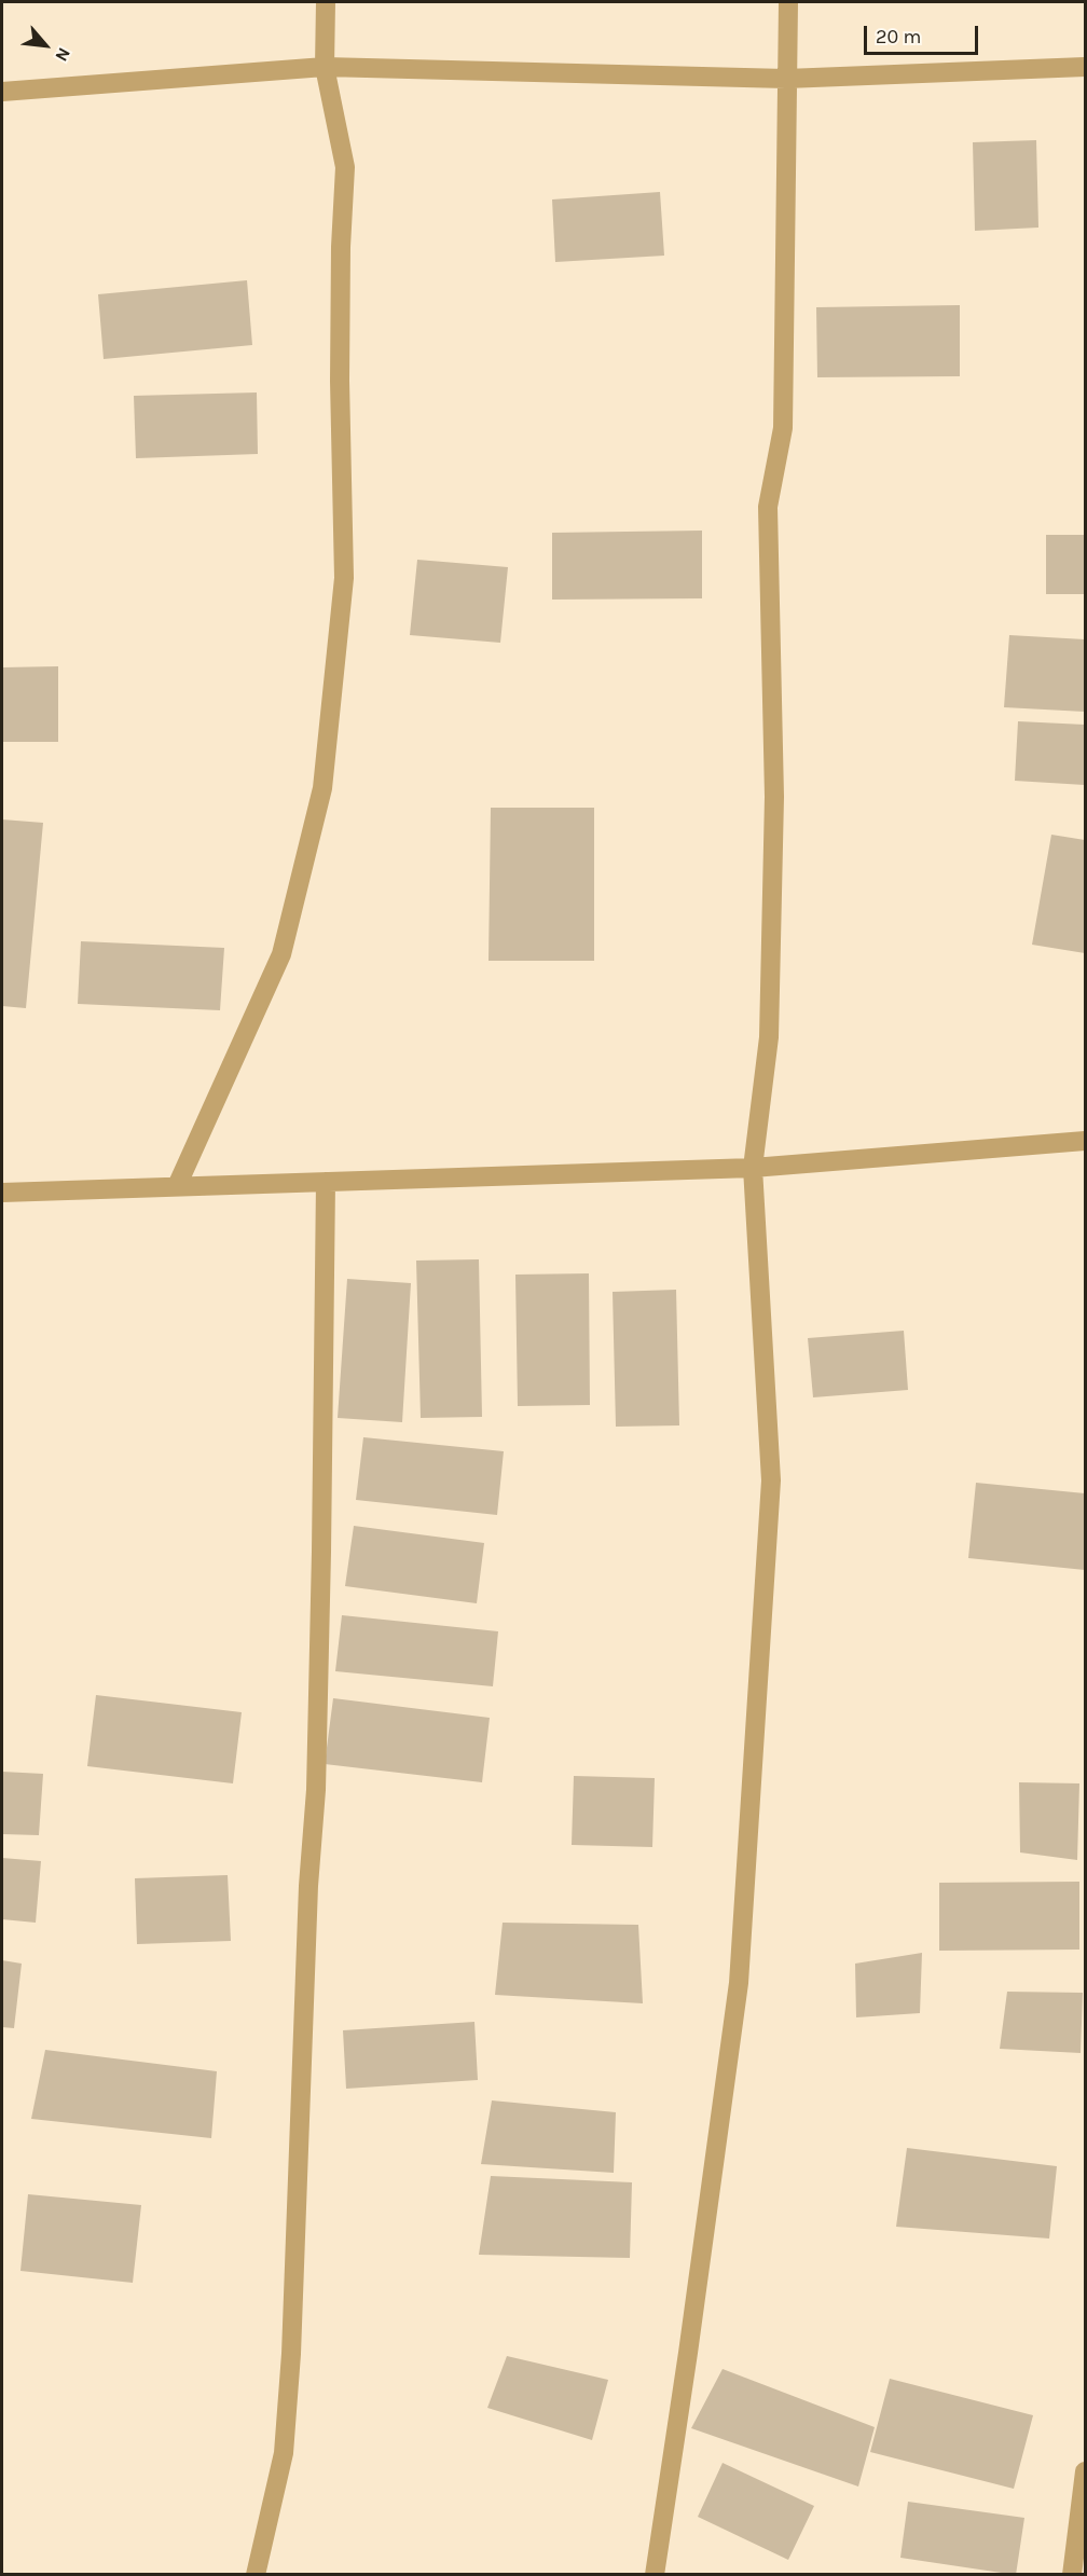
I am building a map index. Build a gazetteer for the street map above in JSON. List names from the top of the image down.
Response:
{
  "scale_bar": "20 m",
  "north": "bottom right"
}
